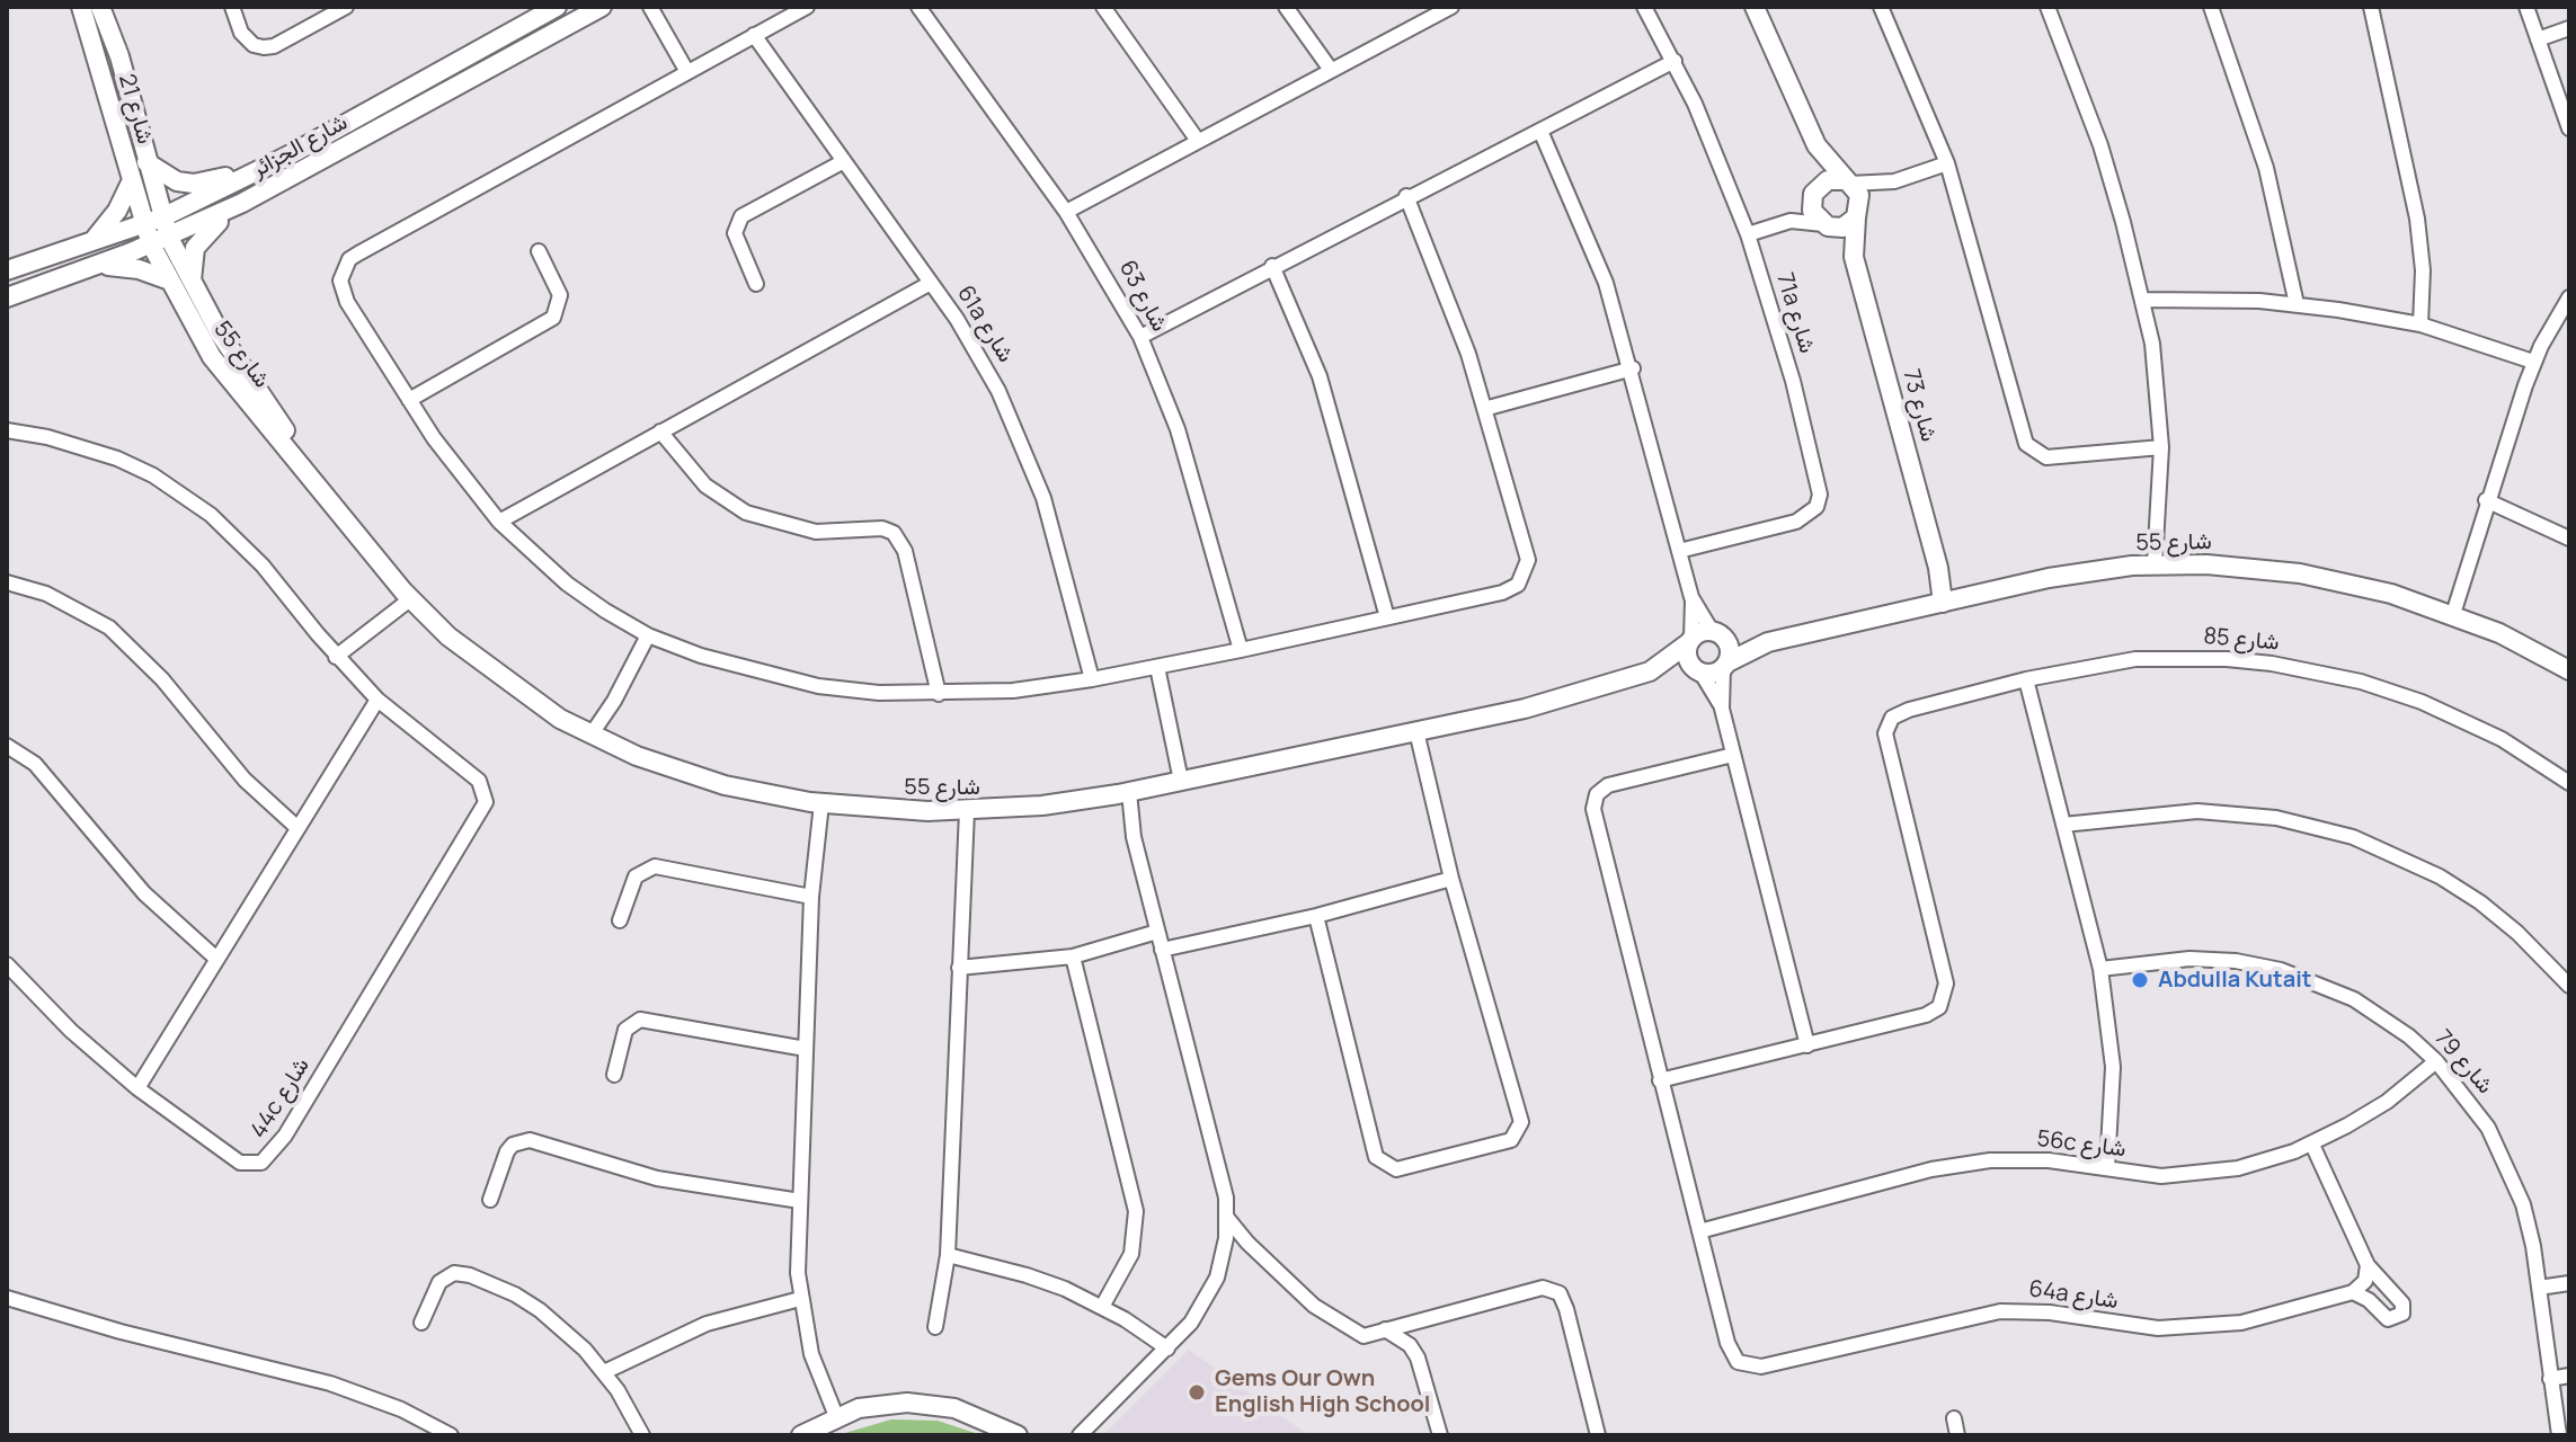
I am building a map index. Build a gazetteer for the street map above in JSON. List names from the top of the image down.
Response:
{
  "streets": {
    "street": [
      "شارع 21",
      "شارع الجزائر",
      "شارع 63",
      "71a شارع",
      "61a شارع",
      "شارع 55",
      "شارع 73",
      "شارع 85",
      "شارع 79",
      "44c شارع",
      "56c شارع",
      "64a شارع"
    ]
  },
  "crossings": [
    ["شارع 21", "شارع الجزائر"],
    ["شارع 21", "شارع 55"],
    ["شارع الجزائر", "شارع 55"],
    ["شارع 55", "شارع 73"],
    ["شارع 79", "56c شارع"],
    ["56c شارع", "64a شارع"]
  ],
  "places": ["Abdulla Kutait", "Gems Our Own English High School"]
}
